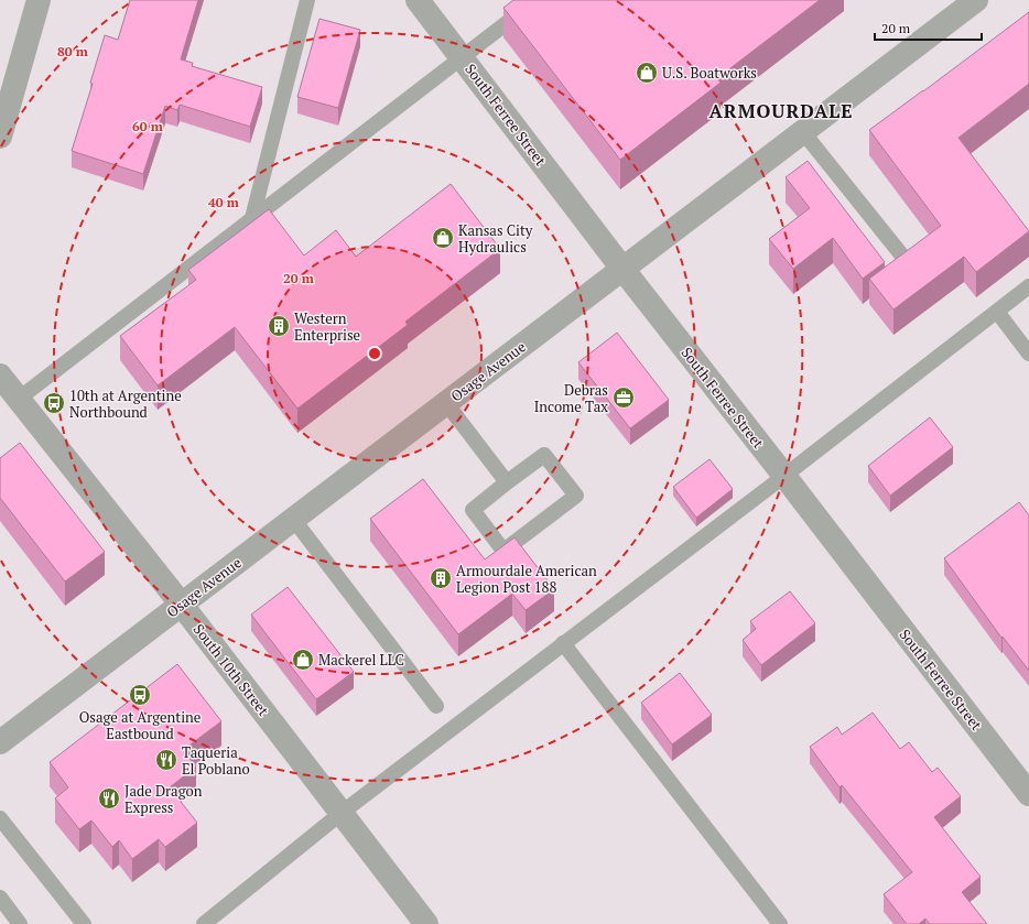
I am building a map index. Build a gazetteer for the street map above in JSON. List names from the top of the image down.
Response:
{
  "streets": {
    "street": ["South Ferree Street", "Osage Avenue", "South 10th Street"]
  },
  "crossings": [
    ["South Ferree Street", "Osage Avenue"],
    ["Osage Avenue", "South 10th Street"]
  ],
  "districts": ["ARMOURDALE"],
  "places": {
    "shop": ["U.S. Boatworks", "Kansas City Hydraulics", "Mackerel LLC"],
    "building": ["Western Enterprise", "Armourdale American Legion Post 188"],
    "office": ["Debras Income Tax"],
    "bus stop": ["10th at Argentine Northbound", "Osage at Argentine Eastbound"],
    "restaurant": ["Taqueria El Poblano", "Jade Dragon Express"]
  },
  "scale_bar": "20 m",
  "rings": [
    "80 m",
    "60 m",
    "40 m",
    "20 m"
  ]
}
